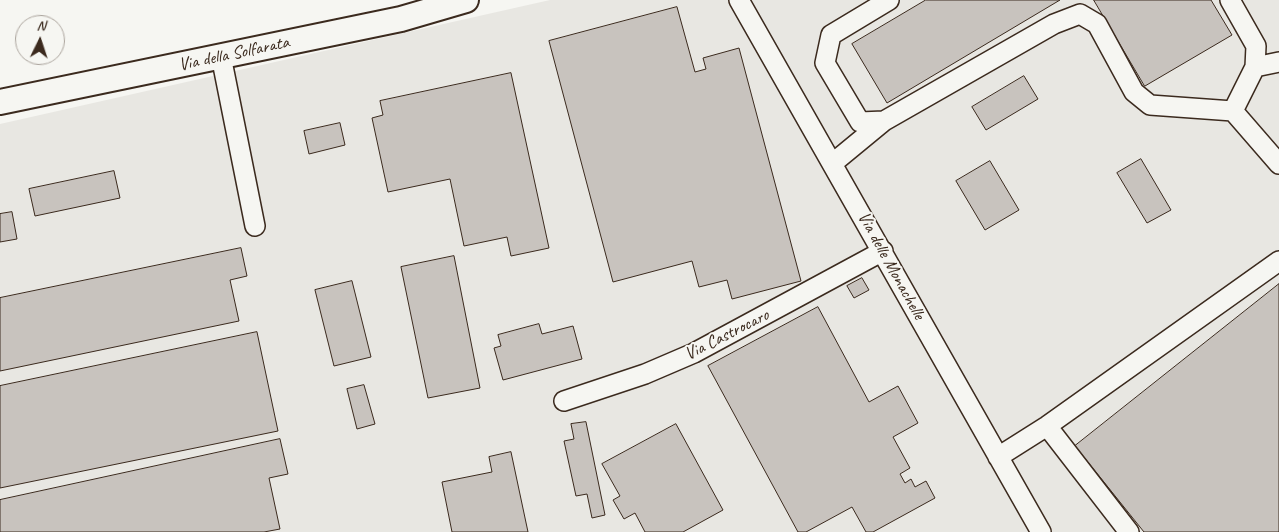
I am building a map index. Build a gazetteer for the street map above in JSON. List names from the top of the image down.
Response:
{
  "streets": {
    "main road": ["Via della Solfarata"],
    "street": ["Via delle Monachelle", "Via Castrocaro"]
  },
  "crossings": [
    ["Via delle Monachelle", "Via Castrocaro"]
  ],
  "north": "top"
}
